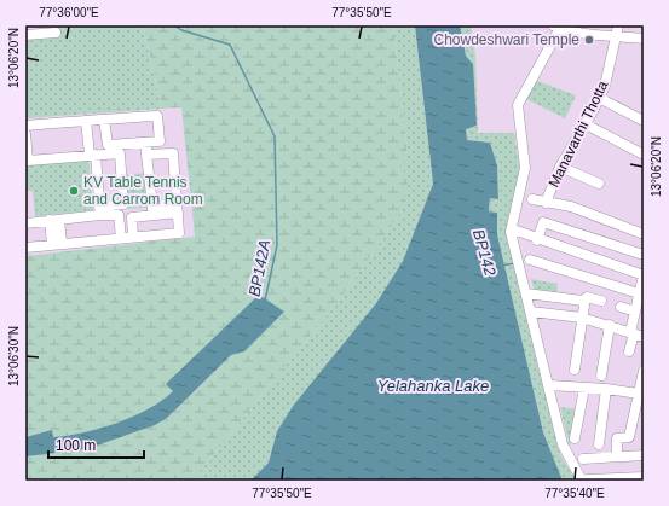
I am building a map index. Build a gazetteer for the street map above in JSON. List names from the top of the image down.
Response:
{
  "streets": {
    "street": ["Manavarthi Thotta"]
  },
  "water": ["BP142", "BP142A", "Yelahanka Lake"],
  "places": ["Chowdeshwari Temple", "KV Table Tennis and Carrom Room"],
  "scale_bar": "100 m",
  "coordinates": [
    "77°36'00\"E",
    "77°35'50\"E",
    "13°06'20\"N",
    "13°06'30\"N",
    "77°35'40\"E"
  ]
}
